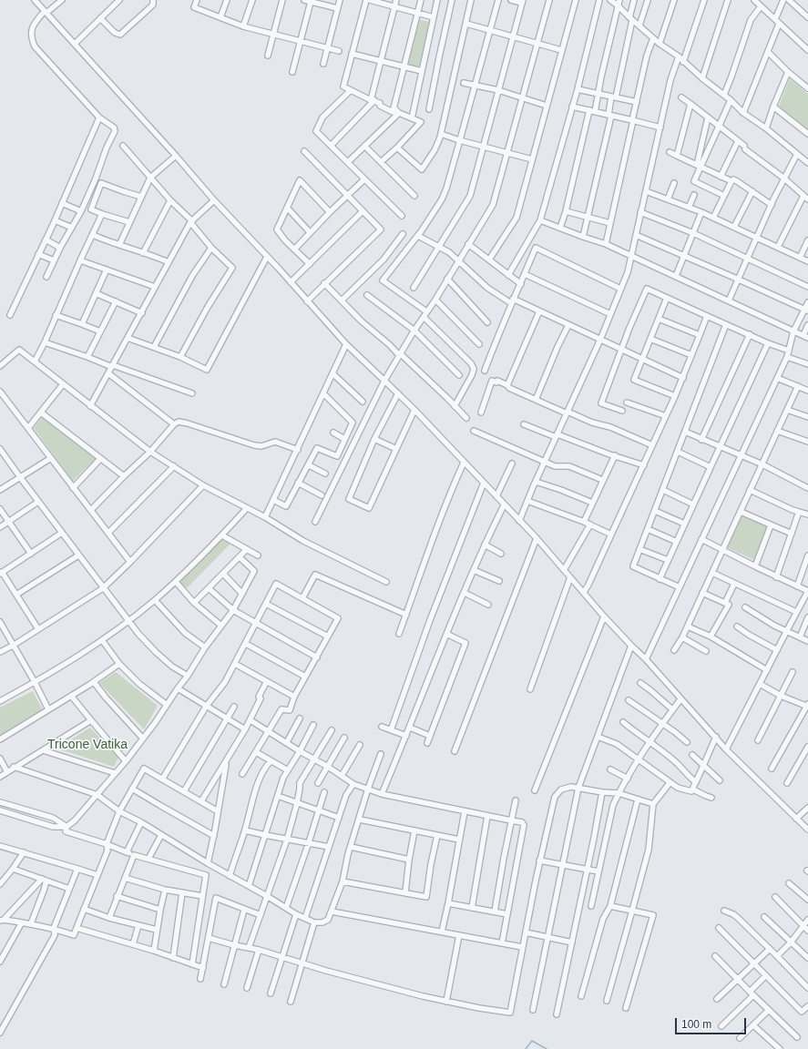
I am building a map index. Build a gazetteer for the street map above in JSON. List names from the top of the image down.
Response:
{
  "parks": ["Tricone Vatika"],
  "scale_bar": "100 m"
}
